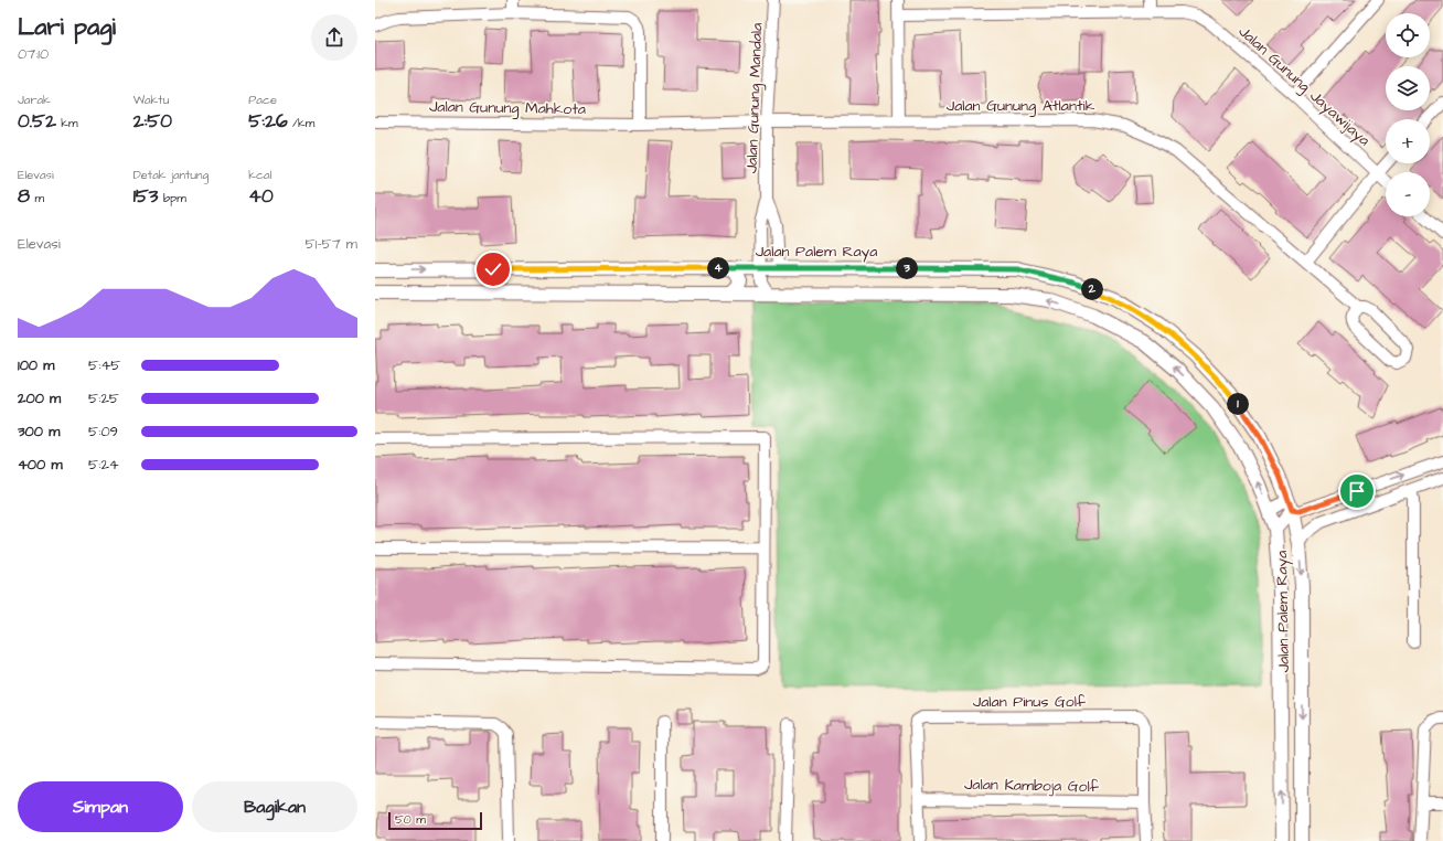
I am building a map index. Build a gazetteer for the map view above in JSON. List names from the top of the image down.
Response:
{
  "streets": {
    "street": [
      "Jalan Gunung Jayawijaya",
      "Jalan Gunung Mandala",
      "Jalan Gunung Atlantik",
      "Jalan Gunung Mahkota",
      "Jalan Palem Raya",
      "Jalan Pinus Golf",
      "Jalan Kamboja Golf"
    ]
  },
  "crossings": [
    ["Jalan Gunung Mandala", "Jalan Gunung Atlantik"],
    ["Jalan Gunung Mandala", "Jalan Gunung Mahkota"],
    ["Jalan Gunung Mandala", "Jalan Palem Raya"],
    ["Jalan Gunung Atlantik", "Jalan Gunung Mahkota"],
    ["Jalan Pinus Golf", "Jalan Kamboja Golf"]
  ],
  "scale_bar": "50 m",
  "page": {
    "heading": ["Lari pagi", "07:10"],
    "map_buttons": ["+", "−"],
    "stats": [
      ["Jarak", "0.52 km"],
      ["Waktu", "2:50"],
      ["Pace", "5:26 /km"],
      ["Elevasi", "8 m"],
      ["Detak jantung", "153 bpm"],
      ["kcal", "40"]
    ],
    "chart": ["Elevasi", "51–57 m"],
    "pins": [
      "3",
      "4",
      "2",
      "1"
    ],
    "list": [
      {
        "name": "100 m",
        "note": "5:45"
      },
      {
        "name": "200 m",
        "note": "5:25"
      },
      {
        "name": "300 m",
        "note": "5:09"
      },
      {
        "name": "400 m",
        "note": "5:24"
      }
    ],
    "buttons": ["Simpan", "Bagikan"],
    "scale": "50 m"
  }
}
